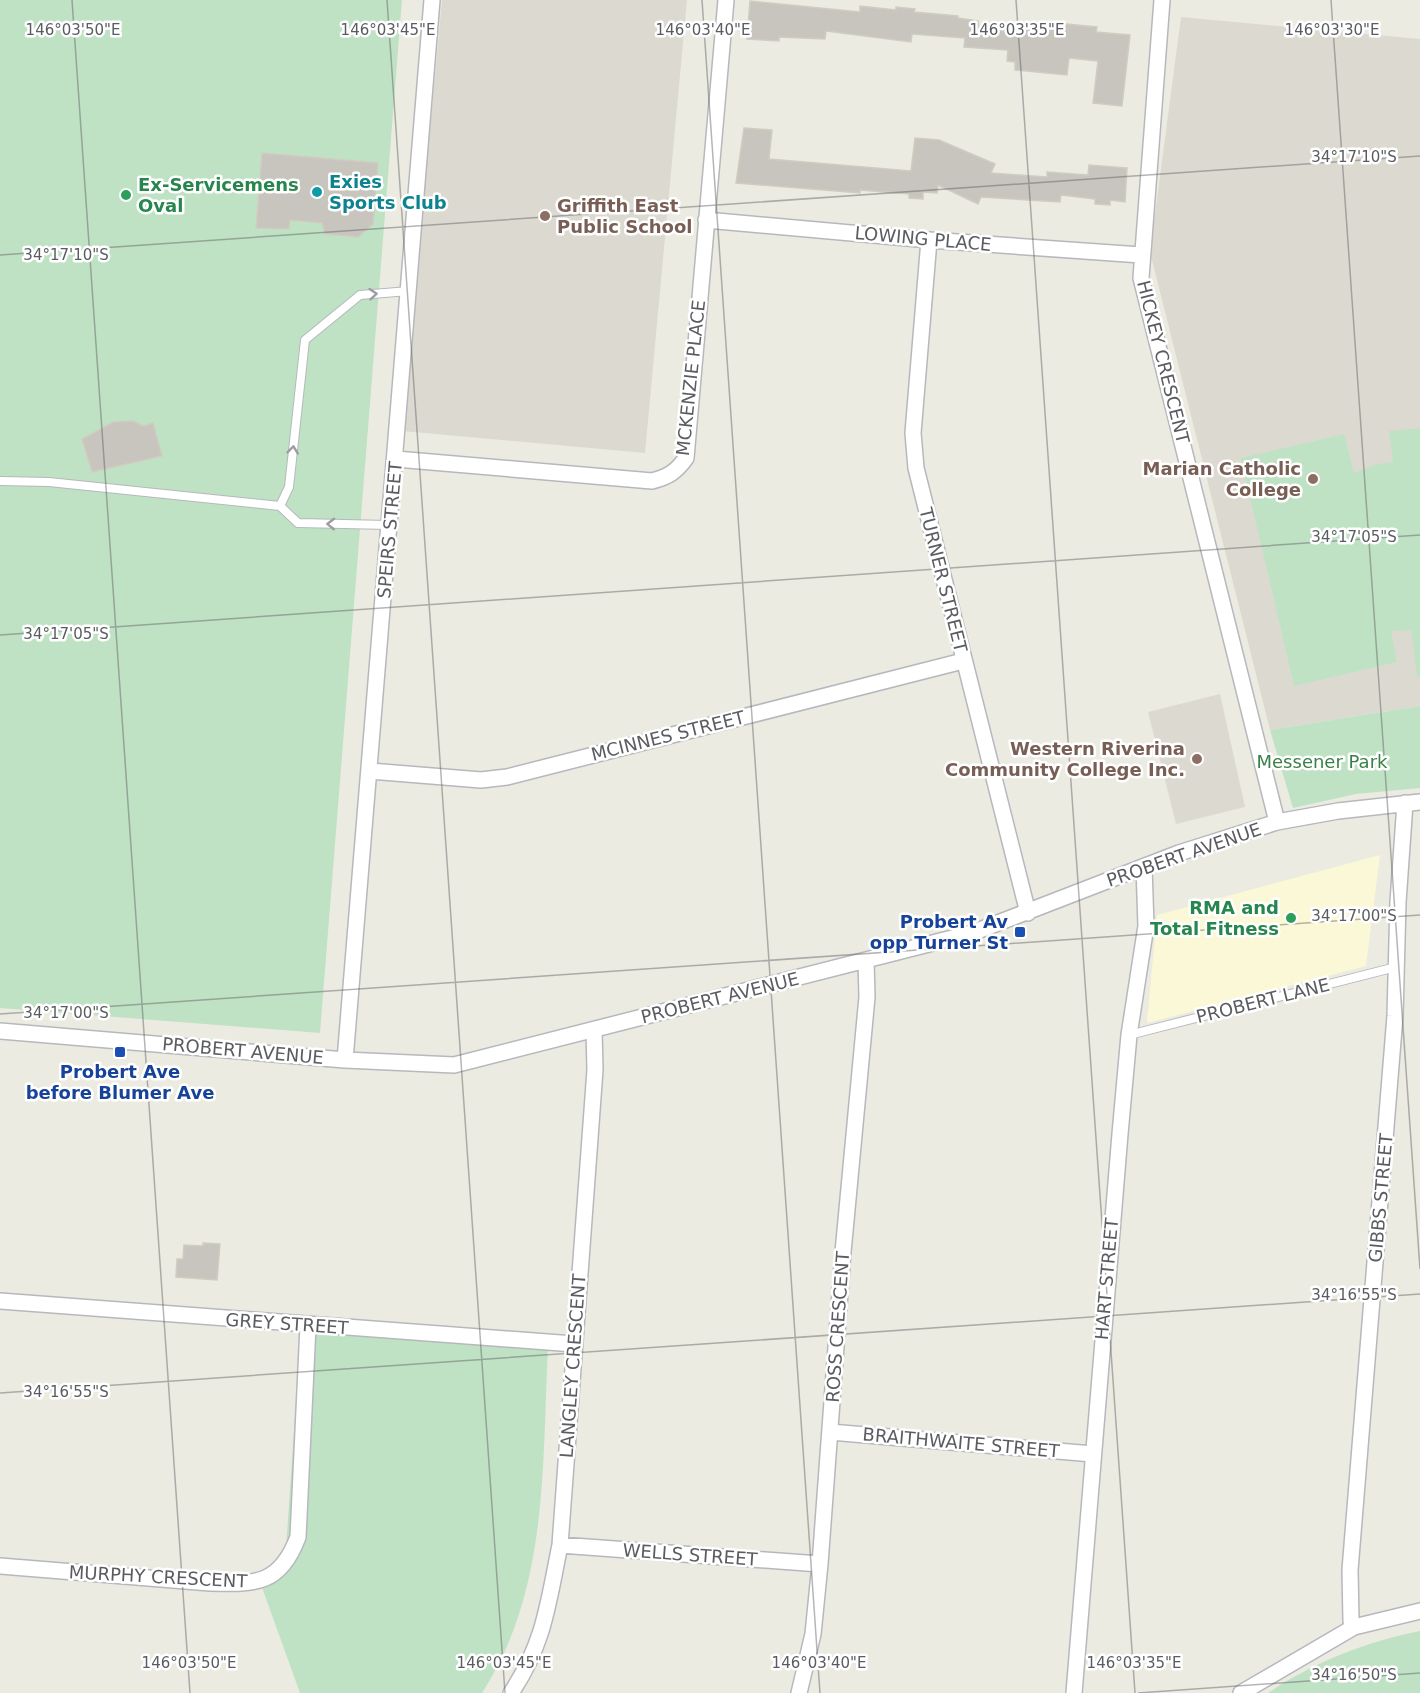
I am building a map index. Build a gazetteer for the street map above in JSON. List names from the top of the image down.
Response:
{
  "streets": {
    "street": [
      "LOWING PLACE",
      "HICKEY CRESCENT",
      "MCKENZIE PLACE",
      "SPEIRS STREET",
      "TURNER STREET",
      "MCINNES STREET",
      "PROBERT AVENUE",
      "GIBBS STREET",
      "HART STREET",
      "GREY STREET",
      "ROSS CRESCENT",
      "LANGLEY CRESCENT",
      "BRAITHWAITE STREET",
      "WELLS STREET",
      "MURPHY CRESCENT"
    ],
    "lane": ["PROBERT LANE"]
  },
  "crossings": [
    ["LOWING PLACE", "HICKEY CRESCENT"],
    ["LOWING PLACE", "MCKENZIE PLACE"],
    ["LOWING PLACE", "TURNER STREET"],
    ["HICKEY CRESCENT", "PROBERT AVENUE"],
    ["MCKENZIE PLACE", "SPEIRS STREET"],
    ["SPEIRS STREET", "MCINNES STREET"],
    ["SPEIRS STREET", "PROBERT AVENUE"],
    ["TURNER STREET", "MCINNES STREET"],
    ["TURNER STREET", "PROBERT AVENUE"],
    ["PROBERT AVENUE", "GIBBS STREET"],
    ["PROBERT AVENUE", "HART STREET"],
    ["PROBERT AVENUE", "ROSS CRESCENT"],
    ["PROBERT AVENUE", "LANGLEY CRESCENT"],
    ["PROBERT LANE", "GIBBS STREET"],
    ["PROBERT LANE", "HART STREET"],
    ["HART STREET", "BRAITHWAITE STREET"],
    ["GREY STREET", "LANGLEY CRESCENT"],
    ["GREY STREET", "MURPHY CRESCENT"],
    ["ROSS CRESCENT", "BRAITHWAITE STREET"],
    ["ROSS CRESCENT", "WELLS STREET"],
    ["LANGLEY CRESCENT", "WELLS STREET"]
  ],
  "parks": ["Messener Park"],
  "places": {
    "other": [
      "Exies Sports Club",
      "Ex-Servicemens Oval",
      "Griffith East Public School",
      "Marian Catholic College",
      "Western Riverina Community College Inc.",
      "RMA and Total Fitness"
    ],
    "transit": ["Probert Av opp Turner St", "Probert Ave before Blumer Ave"]
  },
  "coordinates": [
    "146°03'50\"E",
    "146°03'45\"E",
    "146°03'40\"E",
    "146°03'35\"E",
    "146°03'30\"E",
    "34°17'10\"S",
    "34°17'05\"S",
    "34°17'00\"S",
    "34°16'55\"S",
    "34°16'50\"S"
  ]
}
